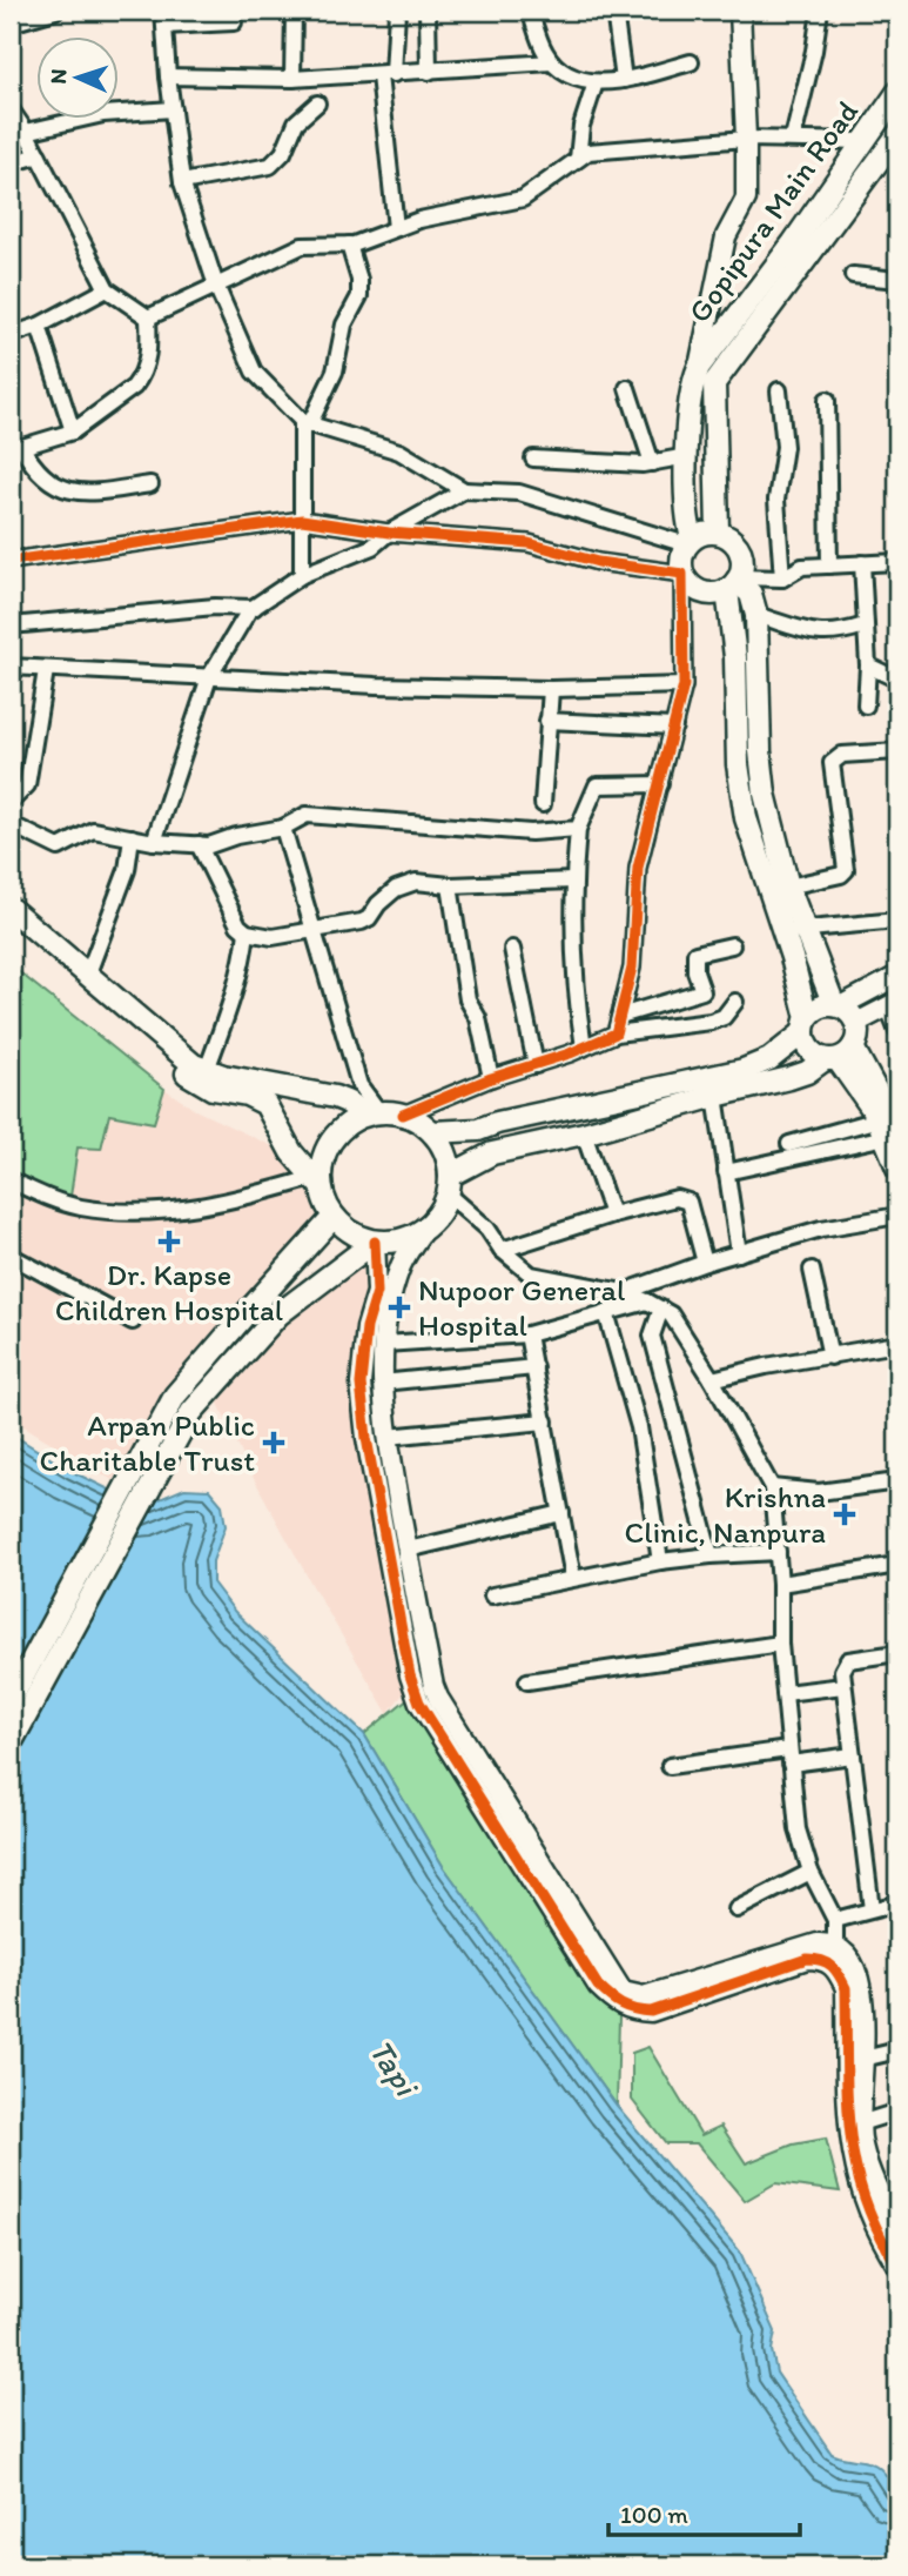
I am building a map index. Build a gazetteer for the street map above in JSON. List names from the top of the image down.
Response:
{
  "streets": {
    "main road": ["Gopipura Main Road"]
  },
  "water": ["Tapi"],
  "places": {
    "health": [
      "Dr. Kapse Children Hospital",
      "Nupoor General Hospital",
      "Arpan Public Charitable Trust",
      "Krishna Clinic, Nanpura"
    ]
  },
  "scale_bar": "100 m",
  "north": "left"
}
